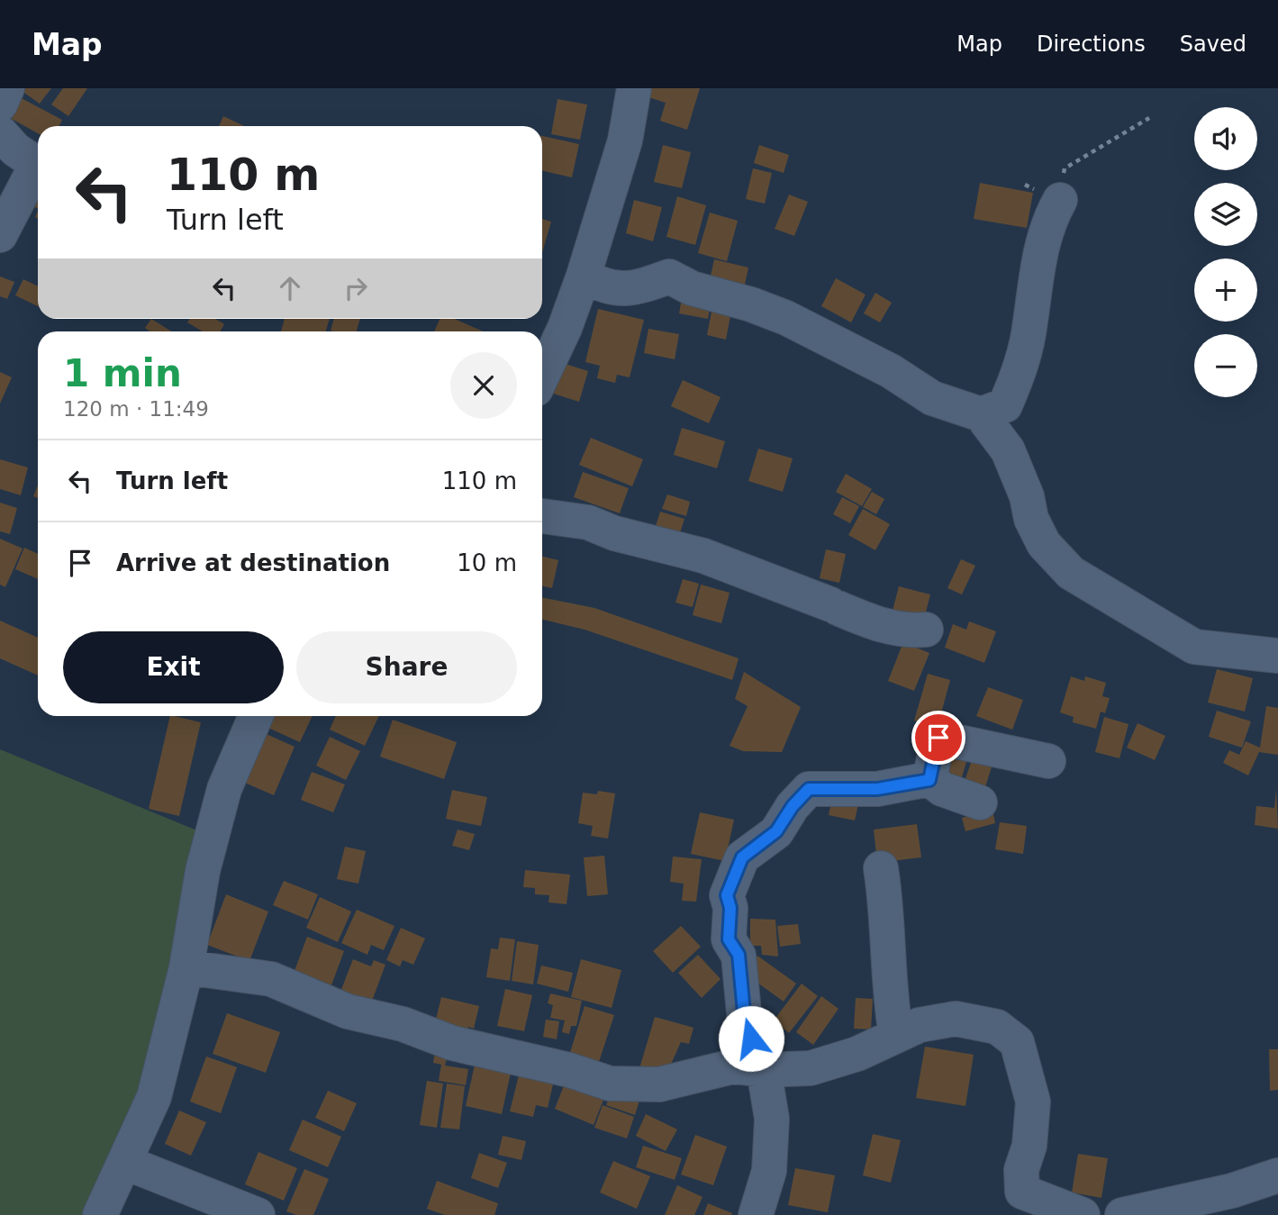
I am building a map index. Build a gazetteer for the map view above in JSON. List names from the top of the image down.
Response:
{
  "page": {
    "header": "Map",
    "nav": ["Map", "Directions", "Saved"],
    "map_buttons": ["+", "−"],
    "turn": ["110 m", "Turn left"],
    "heading": ["1 min", "120 m · 11:49"],
    "list": [
      {
        "name": "Turn left",
        "value": "110 m"
      },
      {
        "name": "Arrive at destination",
        "value": "10 m"
      }
    ],
    "buttons": ["Exit", "Share"]
  }
}
